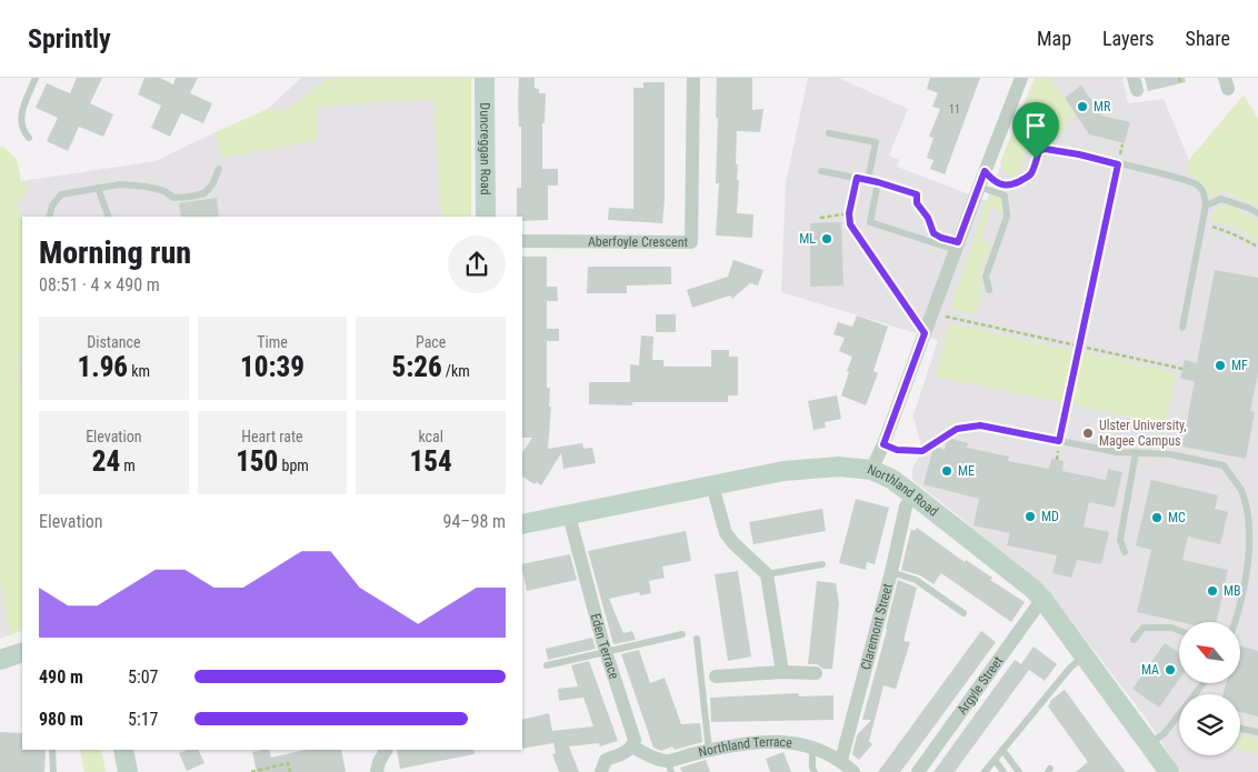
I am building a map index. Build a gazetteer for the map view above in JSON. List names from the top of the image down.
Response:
{
  "streets": {
    "main road": ["Duncreggan Road", "Northland Road"],
    "street": [
      "Aberfoyle Crescent",
      "Claremont Street",
      "Eden Terrace",
      "Argyle Street",
      "Northland Terrace"
    ]
  },
  "crossings": [
    ["Northland Road", "Claremont Street"],
    ["Northland Road", "Eden Terrace"],
    ["Northland Road", "Argyle Street"],
    ["Claremont Street", "Northland Terrace"],
    ["Eden Terrace", "Northland Terrace"]
  ],
  "places": [
    "MR",
    "ML",
    "MF",
    "Ulster University, Magee Campus",
    "ME",
    "MD",
    "MC",
    "MB",
    "MA"
  ],
  "house_numbers": ["11"],
  "north": "top left",
  "page": {
    "header": "Sprintly",
    "nav": ["Map", "Layers", "Share"],
    "heading": ["Morning run", "08:51 · 4 × 490 m"],
    "stats": [
      ["Distance", "1.96 km"],
      ["Time", "10:39"],
      ["Pace", "5:26 /km"],
      ["Elevation", "24 m"],
      ["Heart rate", "150 bpm"],
      ["kcal", "154"]
    ],
    "chart": ["Elevation", "94–98 m"],
    "list": [
      {
        "name": "490 m",
        "note": "5:07"
      },
      {
        "name": "980 m",
        "note": "5:17"
      }
    ]
  }
}
